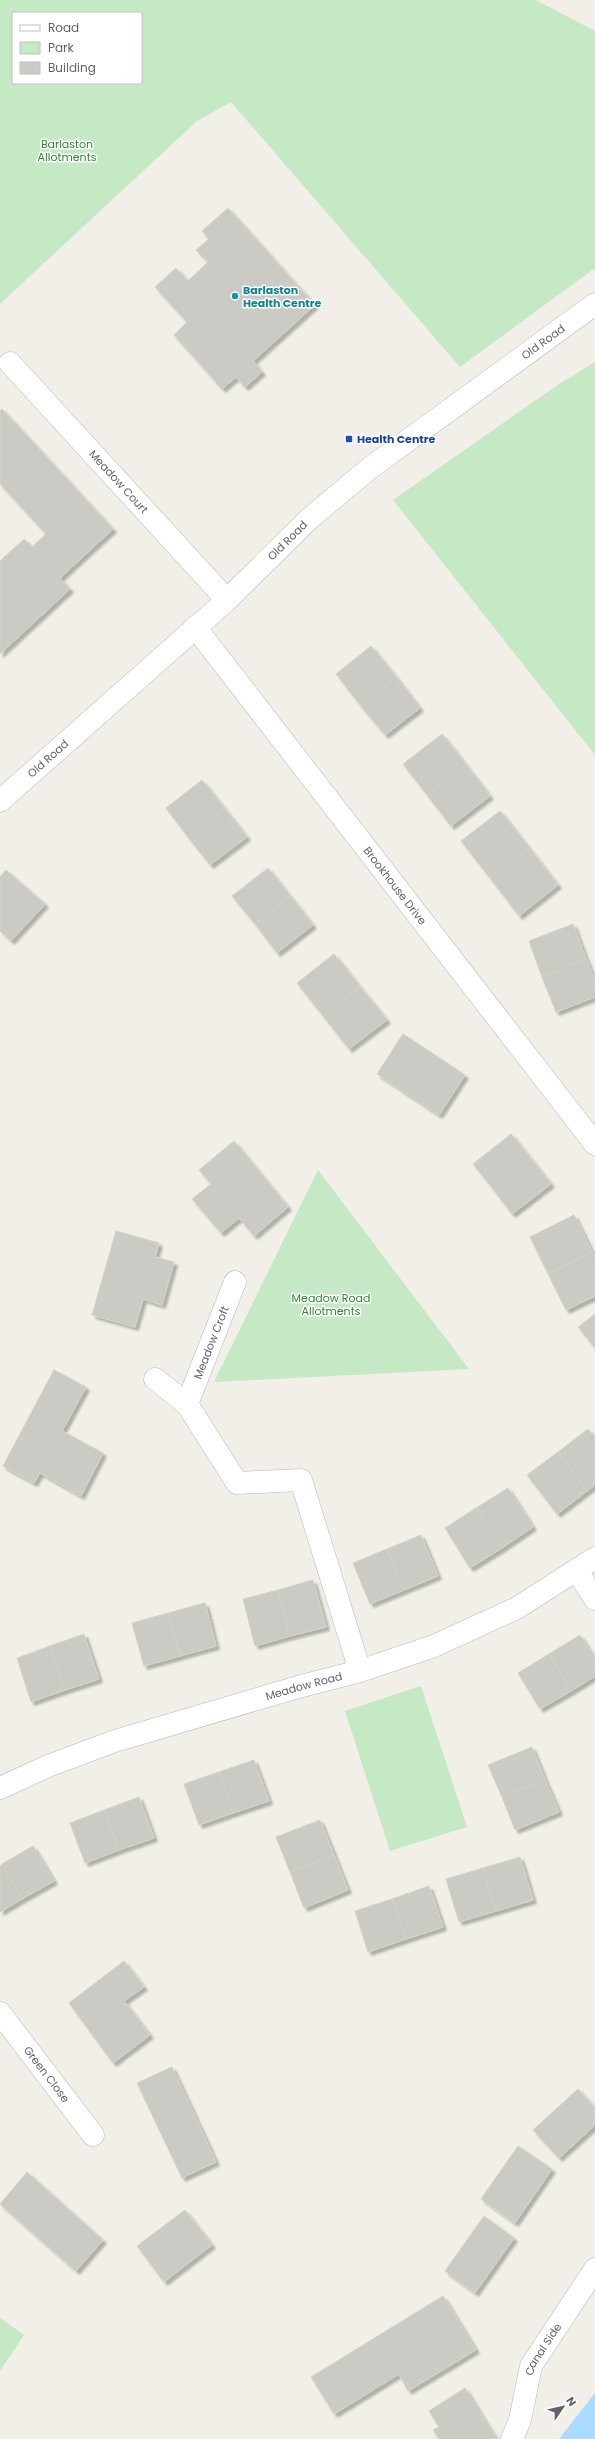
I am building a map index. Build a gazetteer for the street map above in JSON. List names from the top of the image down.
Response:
{
  "streets": {
    "street": [
      "Old Road",
      "Meadow Court",
      "Brookhouse Drive",
      "Meadow Croft",
      "Meadow Road",
      "Green Close",
      "Canal Side"
    ]
  },
  "crossings": [
    ["Old Road", "Meadow Court"],
    ["Old Road", "Brookhouse Drive"]
  ],
  "parks": ["Barlaston Allotments", "Meadow Road Allotments"],
  "places": {
    "other": ["Barlaston Health Centre"],
    "transit": ["Health Centre"]
  },
  "legend": ["Road", "Park", "Building"],
  "north": "top right"
}
